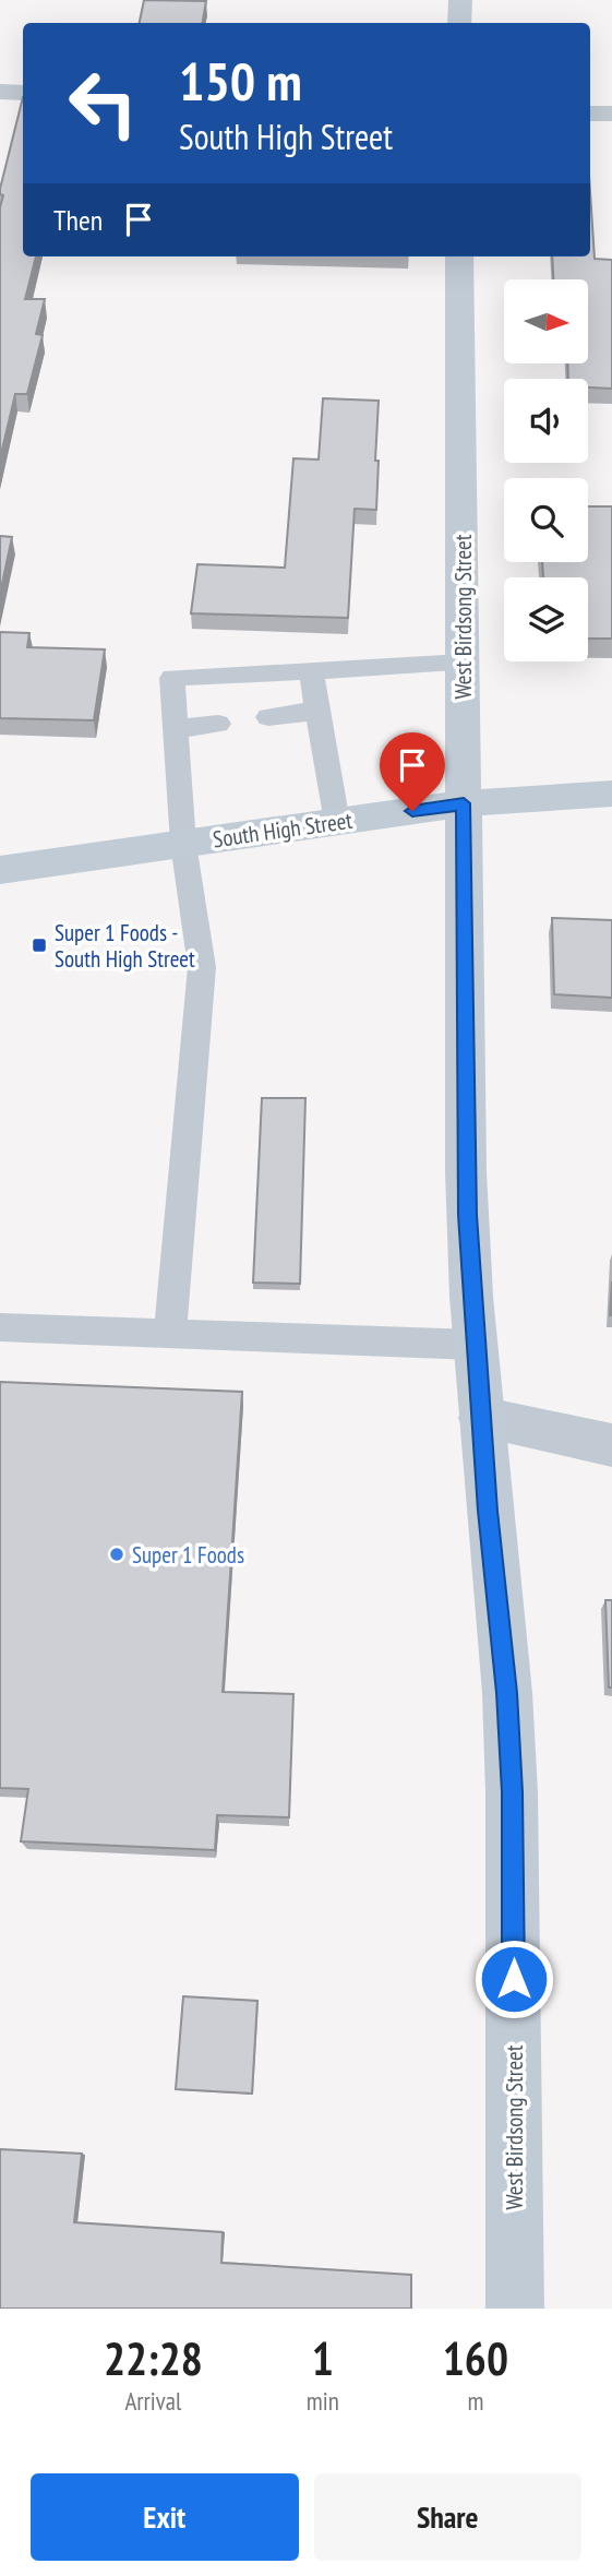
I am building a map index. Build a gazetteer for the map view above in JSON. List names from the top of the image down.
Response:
{
  "streets": {
    "street": ["West Birdsong Street", "South High Street"]
  },
  "crossings": [
    ["West Birdsong Street", "South High Street"]
  ],
  "places": {
    "transit": ["Super 1 Foods - South High Street"],
    "other": ["Super 1 Foods"]
  },
  "north": "right",
  "page": {
    "turn": ["150 m", "South High Street"],
    "then": "Then",
    "eta": [
      "22:28",
      "Arrival",
      "1",
      "min",
      "160",
      "m"
    ],
    "buttons": ["Exit", "Share"]
  }
}
